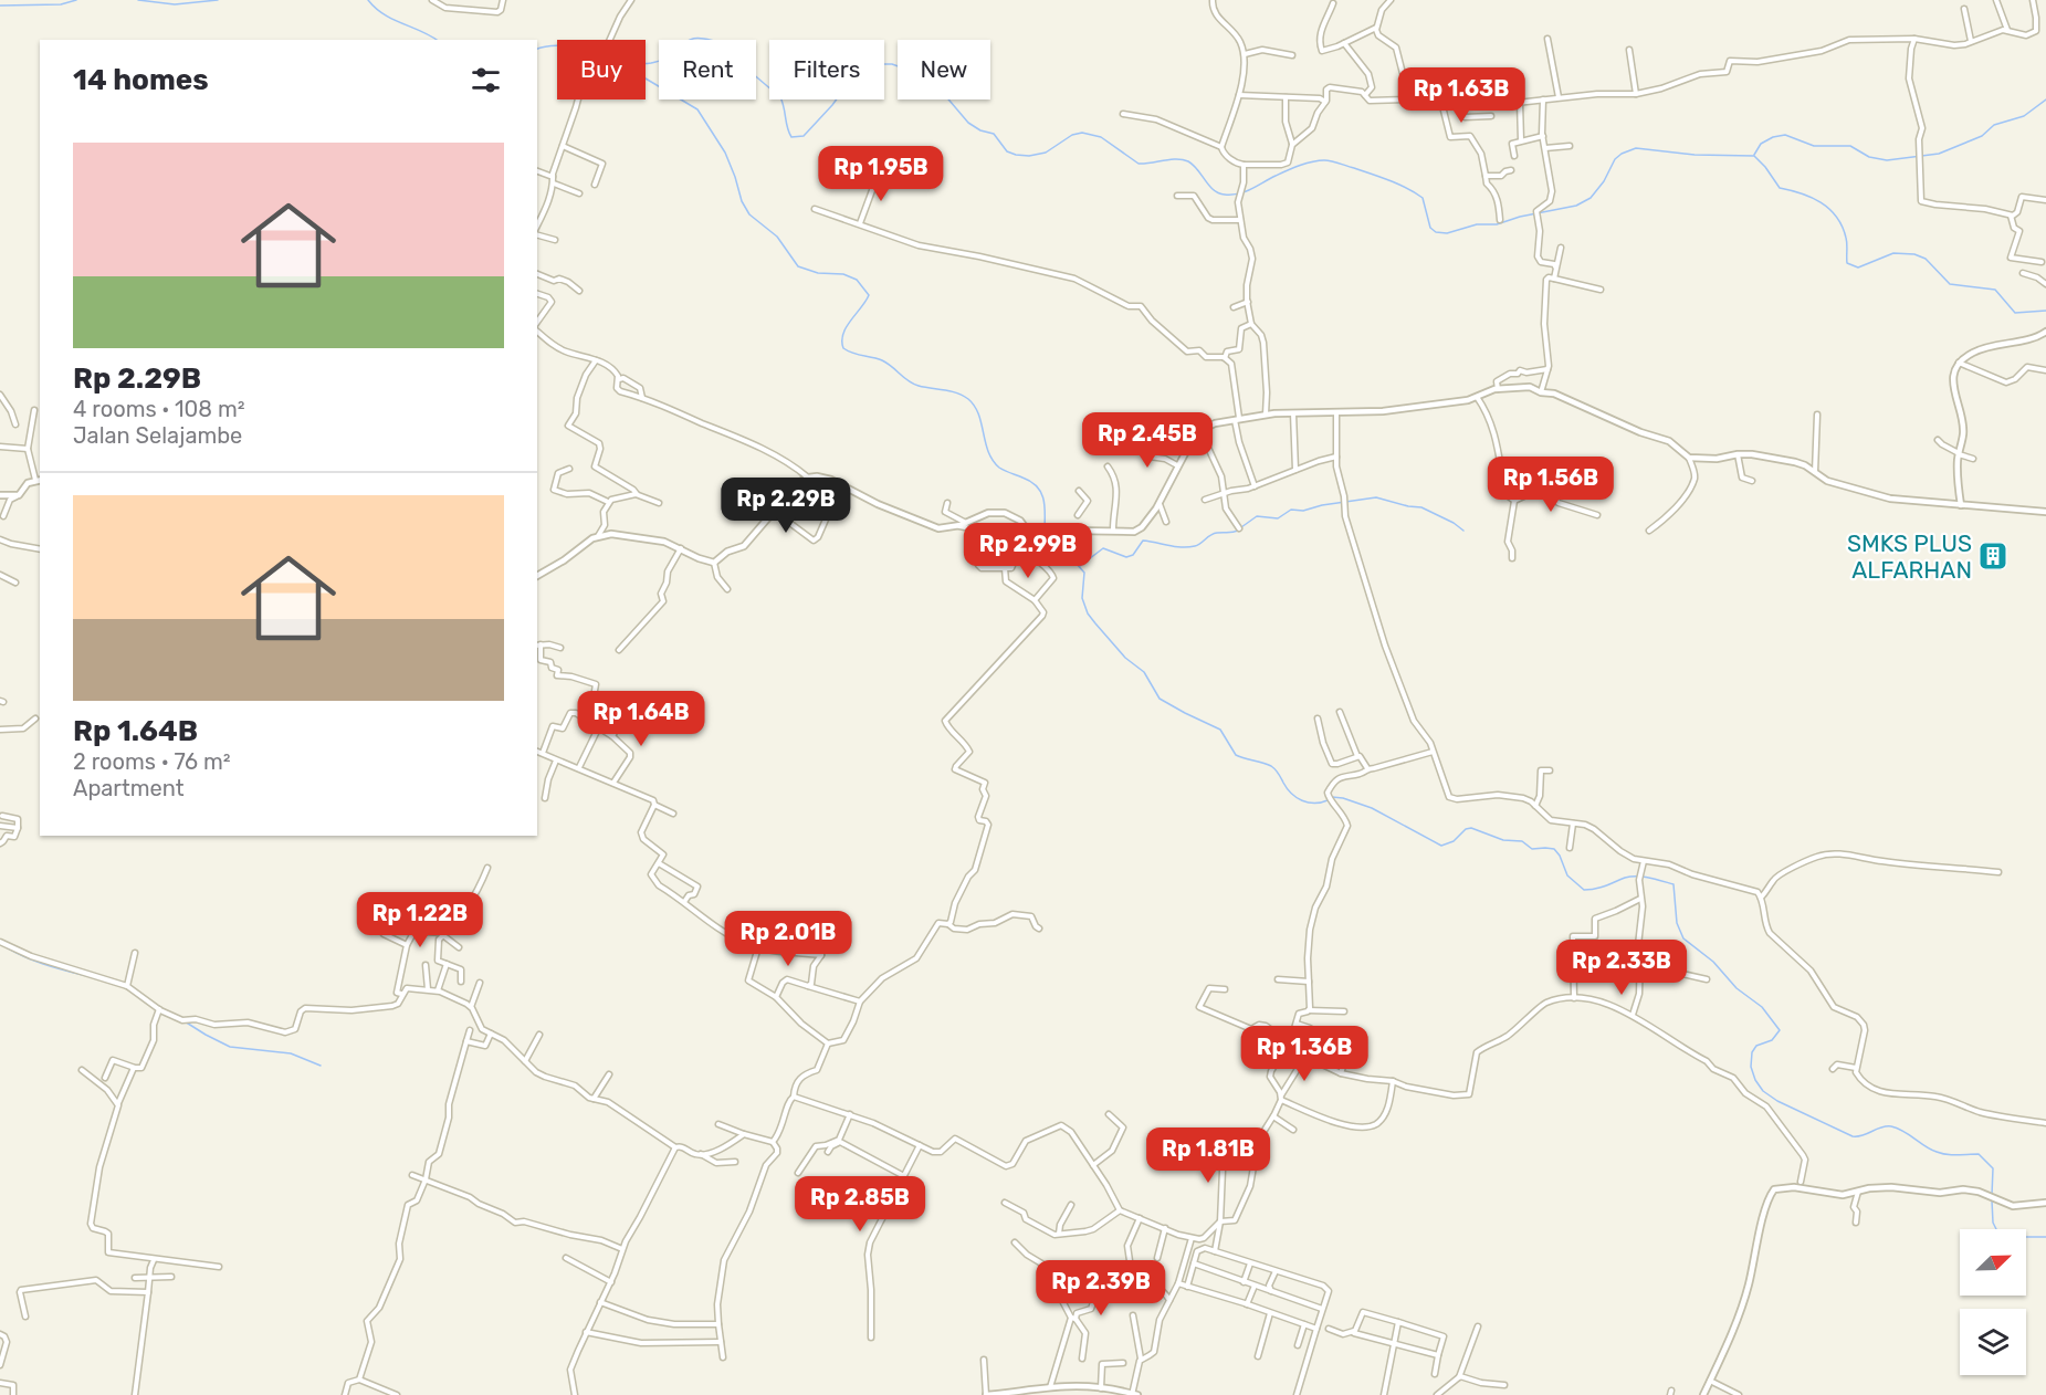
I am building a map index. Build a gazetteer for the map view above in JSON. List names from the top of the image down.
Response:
{
  "places": {
    "building": ["SMKS PLUS ALFARHAN"]
  },
  "north": "top right",
  "page": {
    "chip": [
      "Buy",
      "Rent",
      "Filters",
      "New"
    ],
    "heading": "14 homes",
    "price": [
      "Rp 1.63B",
      "Rp 1.95B",
      "Rp 2.45B",
      "Rp 1.56B",
      "Rp 2.29B",
      "Rp 2.99B",
      "Rp 1.64B",
      "Rp 1.22B",
      "Rp 2.01B",
      "Rp 2.33B",
      "Rp 1.36B",
      "Rp 1.81B",
      "Rp 2.85B",
      "Rp 2.39B"
    ],
    "list": [
      {
        "name": "Rp 2.29B",
        "note": "4 rooms · 108 m² · Jalan Selajambe"
      },
      {
        "name": "Rp 1.64B",
        "note": "2 rooms · 76 m² · Apartment"
      }
    ]
  }
}
